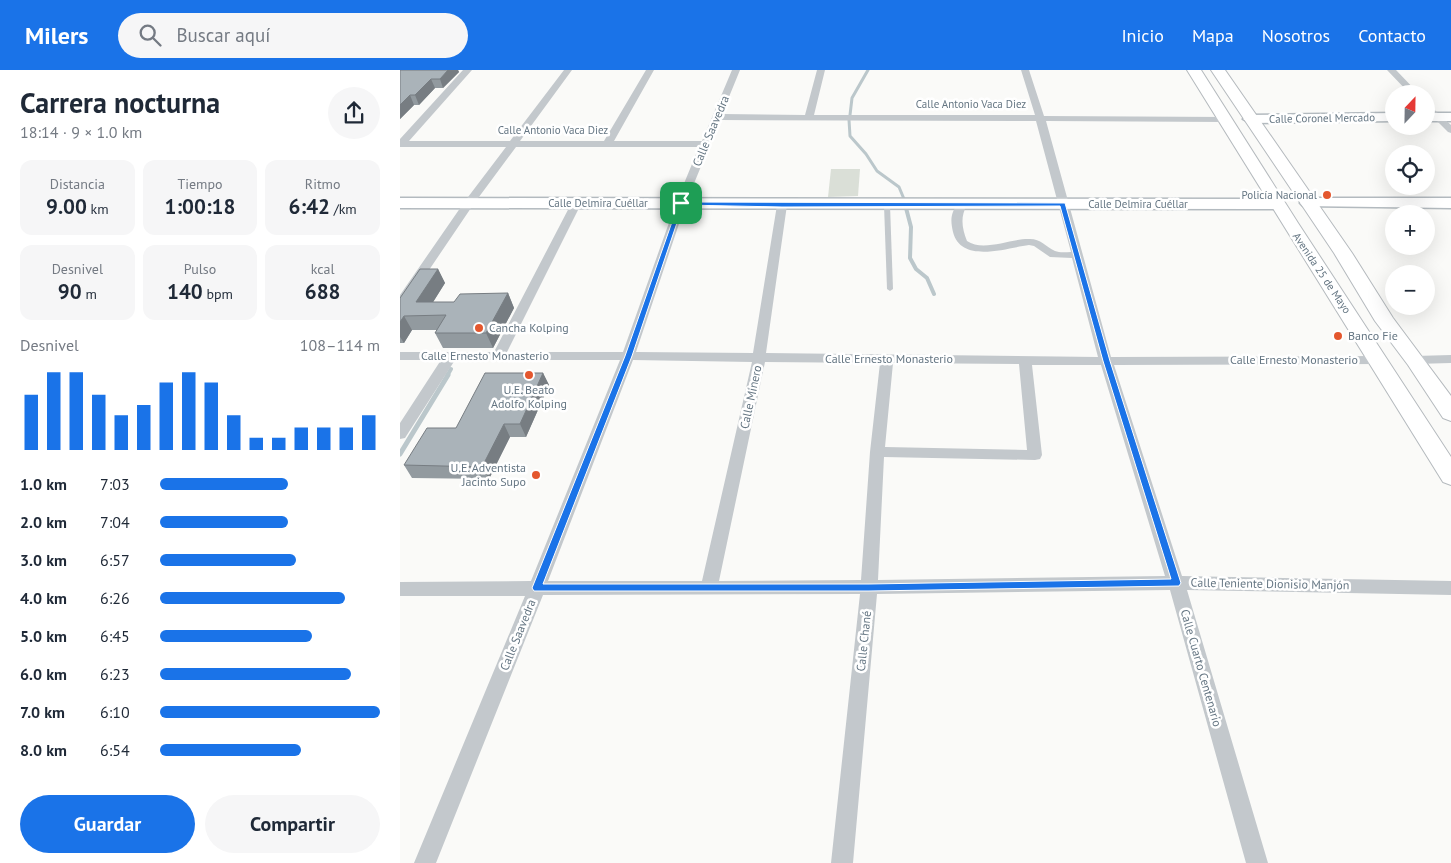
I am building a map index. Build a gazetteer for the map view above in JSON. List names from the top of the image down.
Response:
{
  "streets": {
    "main road": ["Calle Coronel Mercado", "Calle Delmira Cuéllar", "Avenida 25 de Mayo"],
    "street": [
      "Calle Antonio Vaca Diez",
      "Calle Saavedra",
      "Calle Ernesto Monasterio",
      "Calle Minero",
      "Calle Teniente Dionisio Manjón",
      "Calle Chané",
      "Calle Cuarto Centenario"
    ]
  },
  "crossings": [
    ["Calle Antonio Vaca Diez", "Calle Saavedra"],
    ["Calle Antonio Vaca Diez", "Avenida 25 de Mayo"],
    ["Calle Antonio Vaca Diez", "Calle Cuarto Centenario"],
    ["Calle Saavedra", "Calle Delmira Cuéllar"],
    ["Calle Saavedra", "Calle Ernesto Monasterio"],
    ["Calle Saavedra", "Calle Teniente Dionisio Manjón"],
    ["Calle Delmira Cuéllar", "Avenida 25 de Mayo"],
    ["Calle Delmira Cuéllar", "Calle Minero"],
    ["Calle Delmira Cuéllar", "Calle Cuarto Centenario"],
    ["Avenida 25 de Mayo", "Calle Ernesto Monasterio"],
    ["Calle Ernesto Monasterio", "Calle Minero"],
    ["Calle Ernesto Monasterio", "Calle Chané"],
    ["Calle Ernesto Monasterio", "Calle Cuarto Centenario"],
    ["Calle Minero", "Calle Teniente Dionisio Manjón"],
    ["Calle Teniente Dionisio Manjón", "Calle Chané"],
    ["Calle Teniente Dionisio Manjón", "Calle Cuarto Centenario"]
  ],
  "places": [
    "Policía Nacional",
    "Cancha Kolping",
    "Banco Fie",
    "U.E. Beato Adolfo Kolping",
    "U.E. Adventista Jacinto Supo"
  ],
  "north": "top",
  "page": {
    "header": "Milers",
    "search": "Buscar aquí",
    "nav": [
      "Inicio",
      "Mapa",
      "Nosotros",
      "Contacto"
    ],
    "heading": ["Carrera nocturna", "18:14 · 9 × 1.0 km"],
    "map_buttons": ["+", "−"],
    "stats": [
      ["Distancia", "9.00 km"],
      ["Tiempo", "1:00:18"],
      ["Ritmo", "6:42 /km"],
      ["Desnivel", "90 m"],
      ["Pulso", "140 bpm"],
      ["kcal", "688"]
    ],
    "chart": ["Desnivel", "108–114 m"],
    "list": [
      {
        "name": "1.0 km",
        "note": "7:03"
      },
      {
        "name": "2.0 km",
        "note": "7:04"
      },
      {
        "name": "3.0 km",
        "note": "6:57"
      },
      {
        "name": "4.0 km",
        "note": "6:26"
      },
      {
        "name": "5.0 km",
        "note": "6:45"
      },
      {
        "name": "6.0 km",
        "note": "6:23"
      },
      {
        "name": "7.0 km",
        "note": "6:10"
      },
      {
        "name": "8.0 km",
        "note": "6:54"
      }
    ],
    "buttons": ["Guardar", "Compartir"]
  }
}
